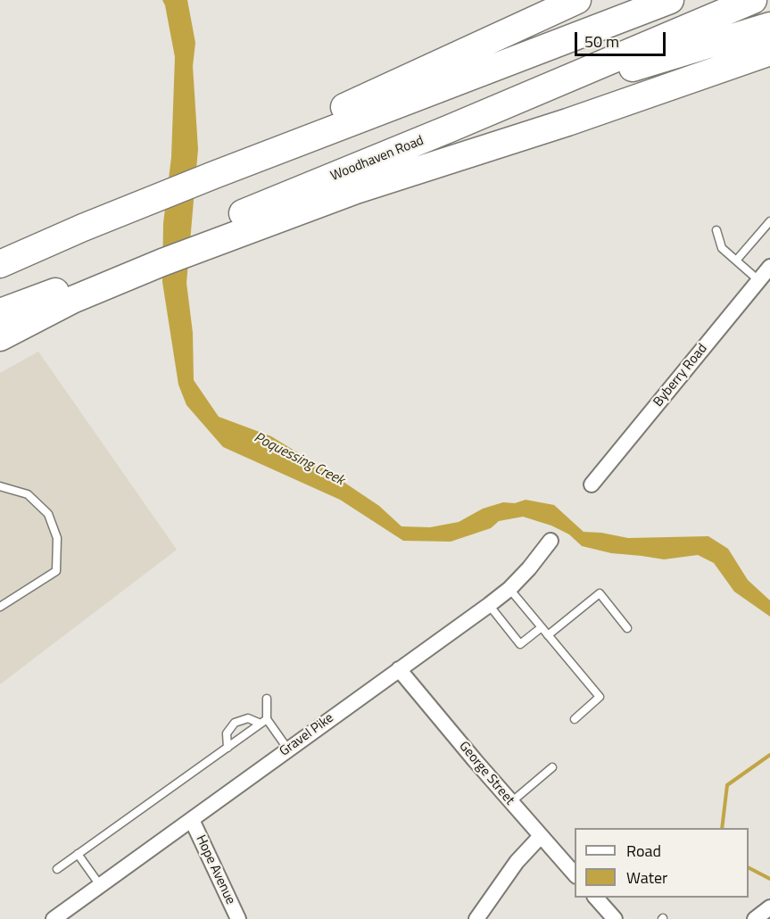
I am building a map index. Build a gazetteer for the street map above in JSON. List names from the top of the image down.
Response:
{
  "streets": {
    "highway": ["Woodhaven Road"],
    "street": [
      "Byberry Road",
      "Gravel Pike",
      "George Street",
      "Hope Avenue"
    ]
  },
  "crossings": [
    ["Gravel Pike", "George Street"],
    ["Gravel Pike", "Hope Avenue"]
  ],
  "water": ["Poquessing Creek"],
  "legend": ["Road", "Water"],
  "scale_bar": "50 m"
}
